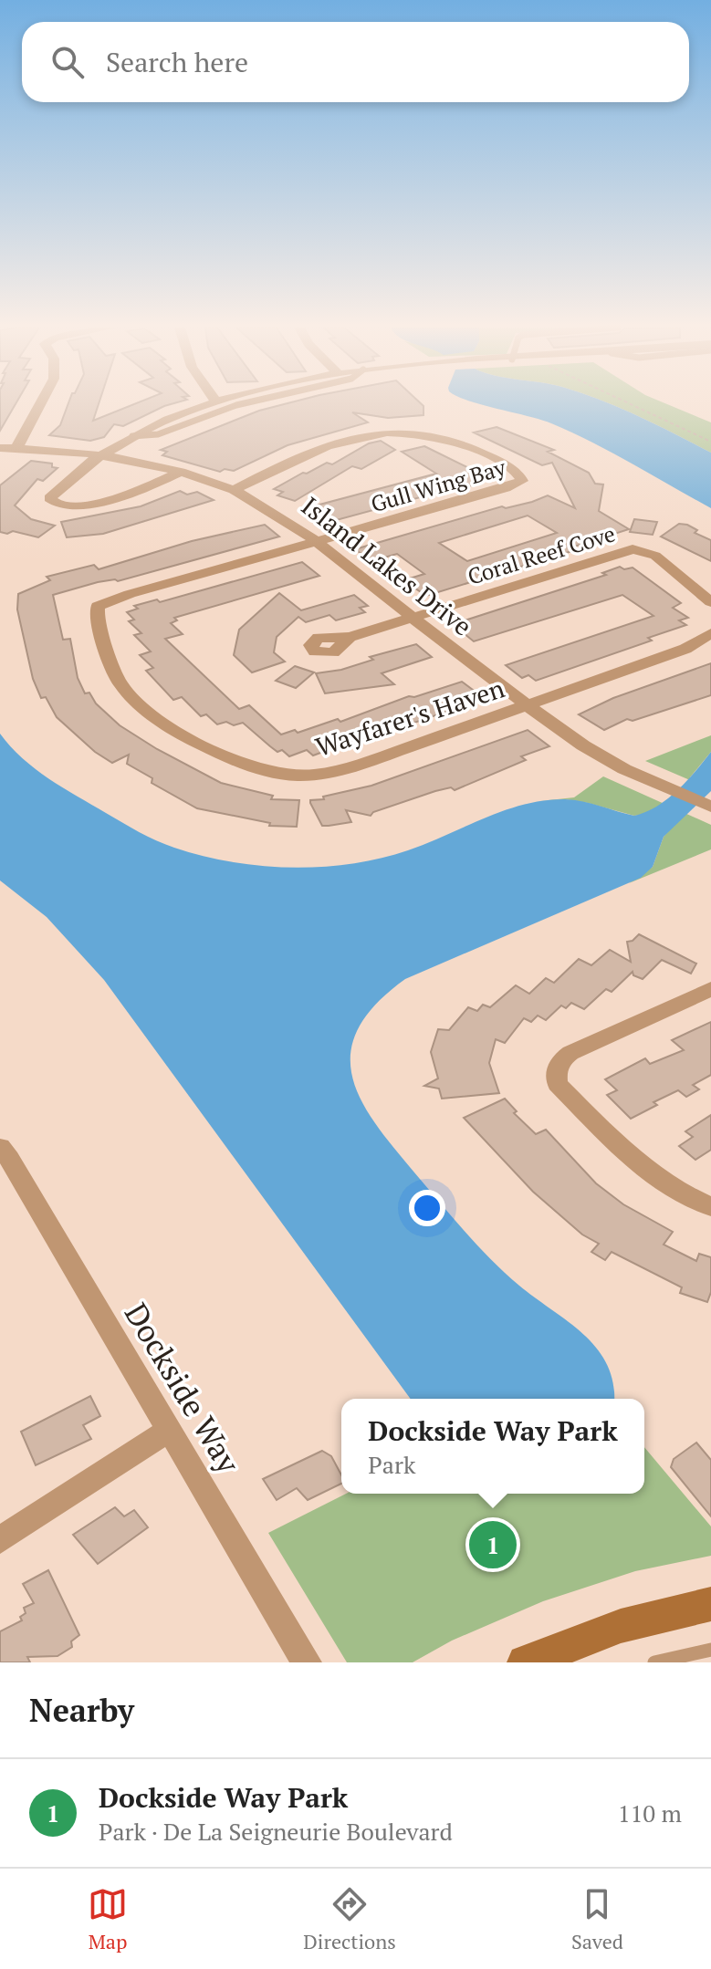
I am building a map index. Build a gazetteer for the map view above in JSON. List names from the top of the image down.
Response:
{
  "streets": {
    "street": [
      "Gull Wing Bay",
      "Coral Reef Cove",
      "Island Lakes Drive",
      "Wayfarer's Haven",
      "Dockside Way"
    ]
  },
  "crossings": [
    ["Gull Wing Bay", "Island Lakes Drive"],
    ["Gull Wing Bay", "Wayfarer's Haven"],
    ["Coral Reef Cove", "Island Lakes Drive"],
    ["Island Lakes Drive", "Wayfarer's Haven"]
  ],
  "page": {
    "search": "Search here",
    "popup": ["Dockside Way Park", "Park"],
    "pins": "1",
    "heading": "Nearby",
    "list": [
      {
        "mark": "1",
        "name": "Dockside Way Park",
        "note": "Park · De La Seigneurie Boulevard",
        "value": "110 m"
      }
    ],
    "nav": ["Map", "Directions", "Saved"]
  }
}
